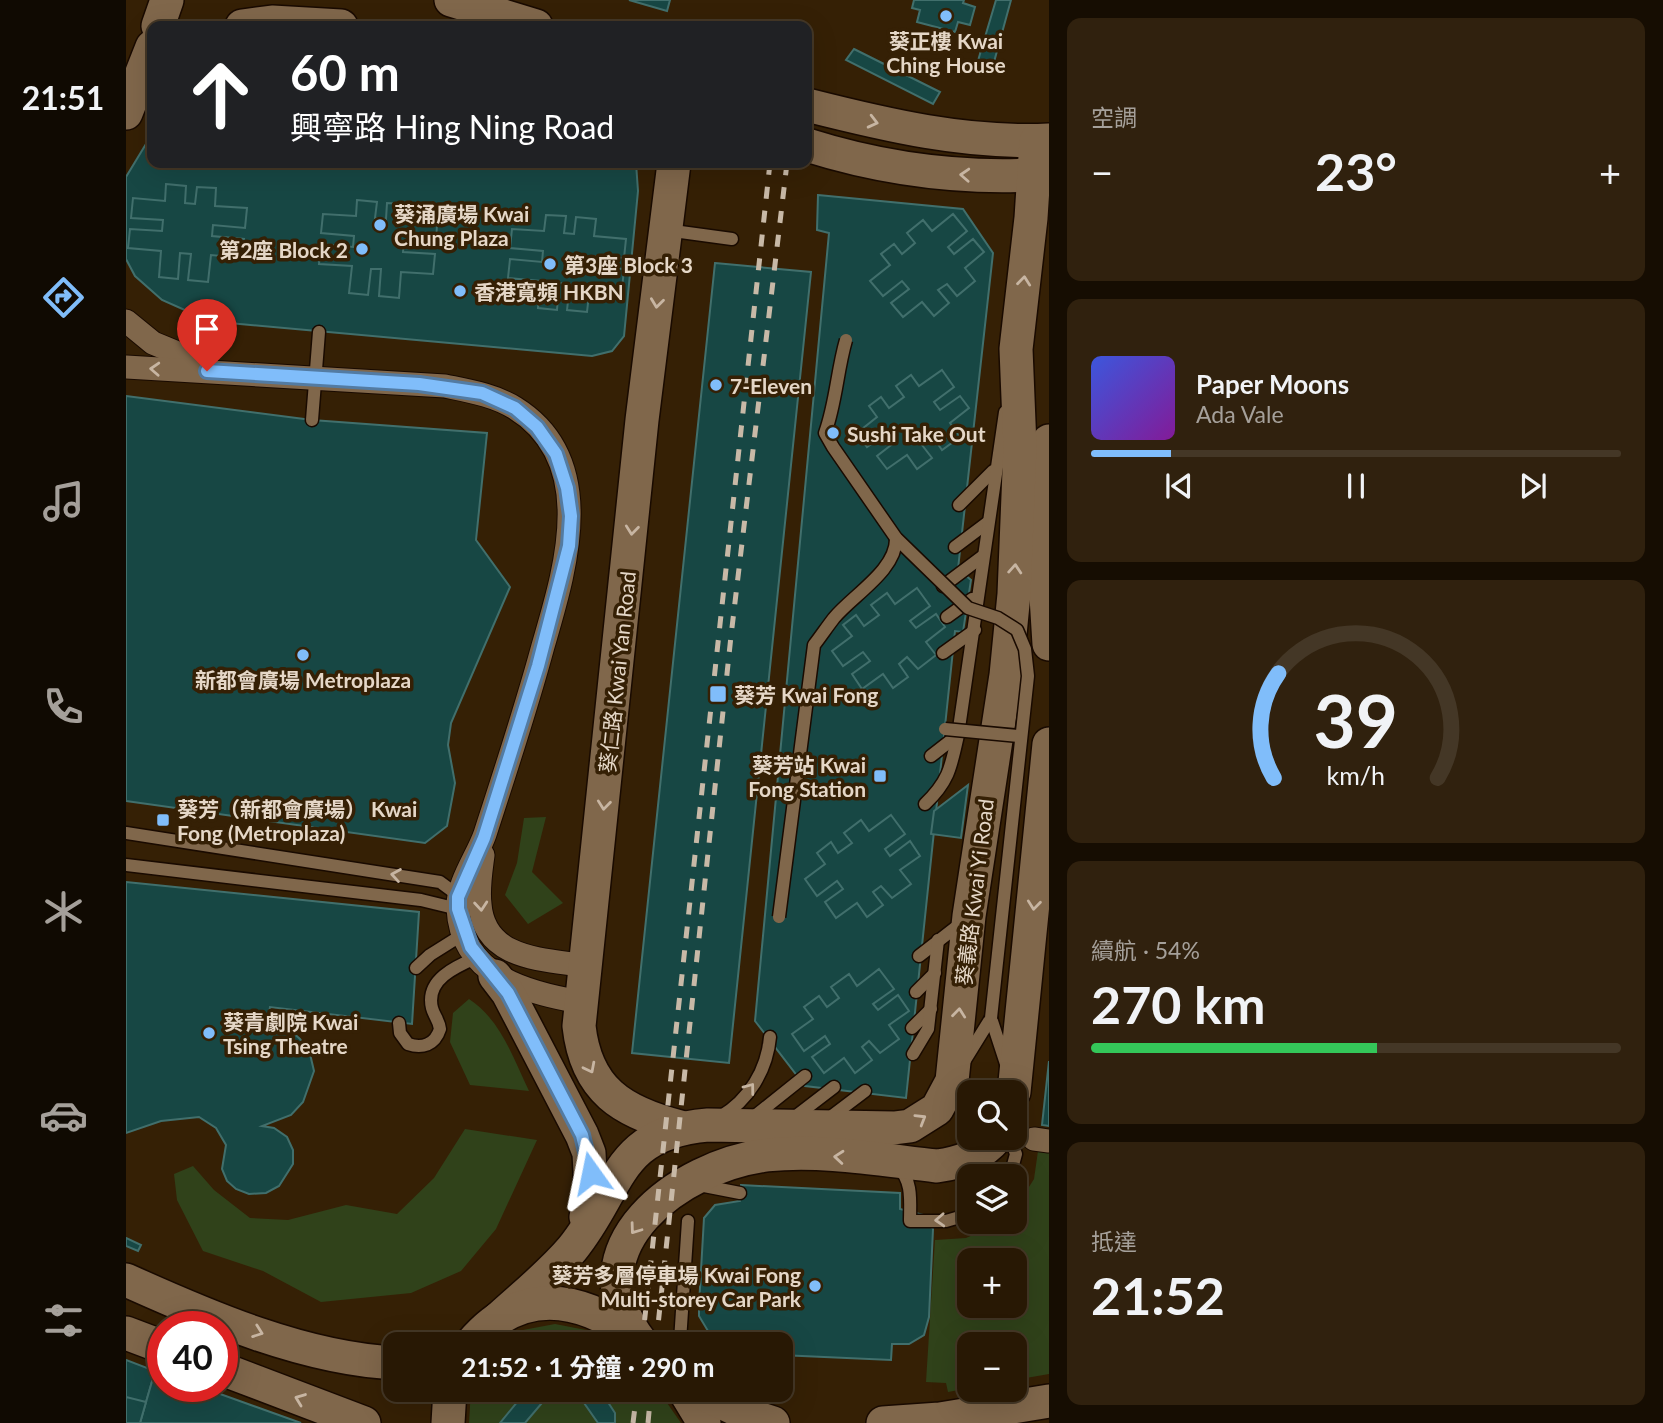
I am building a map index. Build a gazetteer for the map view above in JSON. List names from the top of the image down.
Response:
{
  "streets": {
    "street": ["葵仁路 Kwai Yan Road", "葵義路 Kwai Yi Road"]
  },
  "crossings": [
    ["葵仁路 Kwai Yan Road", "葵義路 Kwai Yi Road"]
  ],
  "places": {
    "other": [
      "葵正樓 Kwai Ching House",
      "葵涌廣場 Kwai Chung Plaza",
      "第2座 Block 2",
      "第3座 Block 3",
      "香港寬頻 HKBN",
      "7-Eleven",
      "Sushi Take Out",
      "新都會廣場 Metroplaza",
      "葵青劇院 Kwai Tsing Theatre",
      "葵芳多層停車場 Kwai Fong Multi-storey Car Park"
    ],
    "transit": ["葵芳 Kwai Fong", "葵芳站 Kwai Fong Station", "葵芳（新都會廣場） Kwai Fong (Metroplaza)"]
  },
  "page": {
    "tabs": "21:51",
    "tile": [
      "空調",
      ["續航 · 54%", "270 km"],
      ["抵達", "21:52"]
    ],
    "turn": ["60 m", "興寧路 Hing Ning Road"],
    "heat": ["−", "23°", "+"],
    "song": ["Paper Moons", "Ada Vale"],
    "map_buttons": ["+", "−"],
    "limit": "40",
    "trip": "21:52 · 1 分鐘 · 290 m",
    "gauge": ["39", "km/h"]
  }
}
